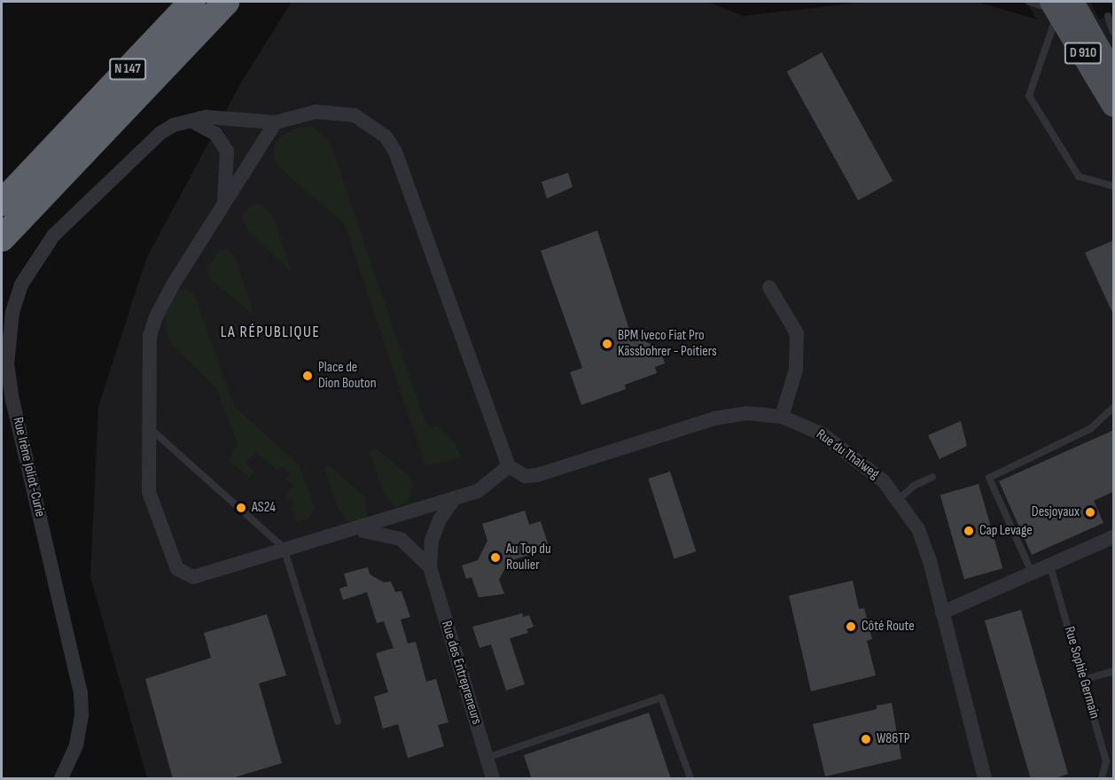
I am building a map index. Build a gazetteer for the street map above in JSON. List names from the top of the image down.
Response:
{
  "streets": {
    "highway": ["N 147"],
    "main road": ["D 910"],
    "street": ["Rue du Thalweg", "Rue Irène Joliot-Curie", "Rue des Entrepreneurs"],
    "lane": ["Rue Sophie Germain"]
  },
  "districts": ["LA RÉPUBLIQUE"],
  "places": [
    "BPM Iveco Fiat Pro Kässbohrer - Poitiers",
    "Place de Dion Bouton",
    "AS24",
    "Desjoyaux",
    "Cap Levage",
    "Au Top du Roulier",
    "Côté Route",
    "W86TP"
  ]
}
